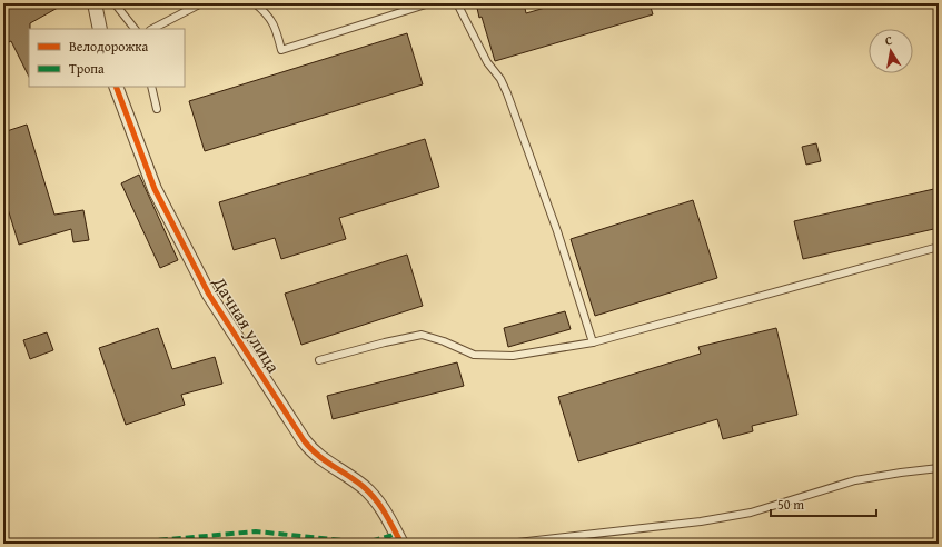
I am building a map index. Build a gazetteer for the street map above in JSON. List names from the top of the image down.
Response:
{
  "streets": {
    "street": ["Дачная улица"]
  },
  "legend": ["Велодорожка", "Тропа"],
  "scale_bar": "50 m",
  "north": "top"
}
